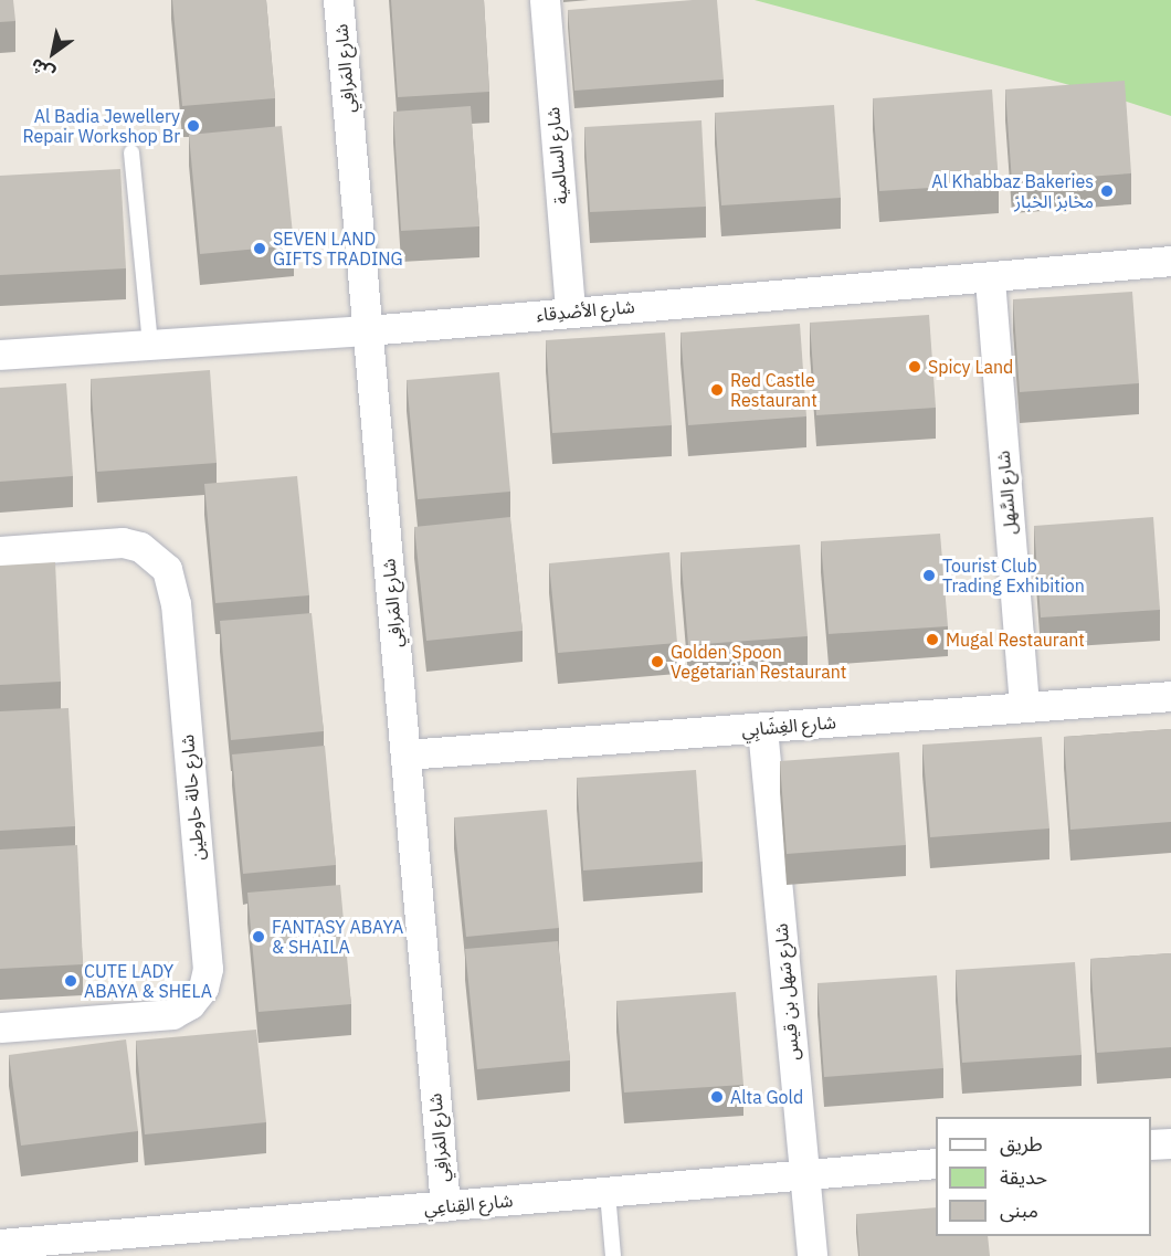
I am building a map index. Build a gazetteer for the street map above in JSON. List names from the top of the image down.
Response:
{
  "streets": {
    "street": [
      "شارع المَرافِي",
      "شارع السالمية",
      "شارع الأصْدِقاء",
      "شارع السَّهل",
      "شارع الغِشَابِي",
      "شارع حالة حاوطين",
      "شارع سَهل بن قيس",
      "شارع القِناعِي"
    ]
  },
  "crossings": [
    ["شارع المَرافِي", "شارع الأصْدِقاء"],
    ["شارع المَرافِي", "شارع الغِشَابِي"],
    ["شارع المَرافِي", "شارع القِناعِي"],
    ["شارع السالمية", "شارع الأصْدِقاء"],
    ["شارع الأصْدِقاء", "شارع السَّهل"],
    ["شارع السَّهل", "شارع الغِشَابِي"],
    ["شارع الغِشَابِي", "شارع سَهل بن قيس"],
    ["شارع سَهل بن قيس", "شارع القِناعِي"]
  ],
  "places": [
    "Al Badia Jewellery Repair Workshop Br",
    "Al Khabbaz Bakeries مخابز الخباز",
    "SEVEN LAND GIFTS TRADING",
    "Spicy Land",
    "Red Castle Restaurant",
    "Tourist Club Trading Exhibition",
    "Mugal Restaurant",
    "Golden Spoon Vegetarian Restaurant",
    "FANTASY ABAYA & SHAILA",
    "CUTE LADY ABAYA & SHELA",
    "Alta Gold"
  ],
  "legend": ["طريق", "حديقة", "مبنى"],
  "north": "bottom left"
}
